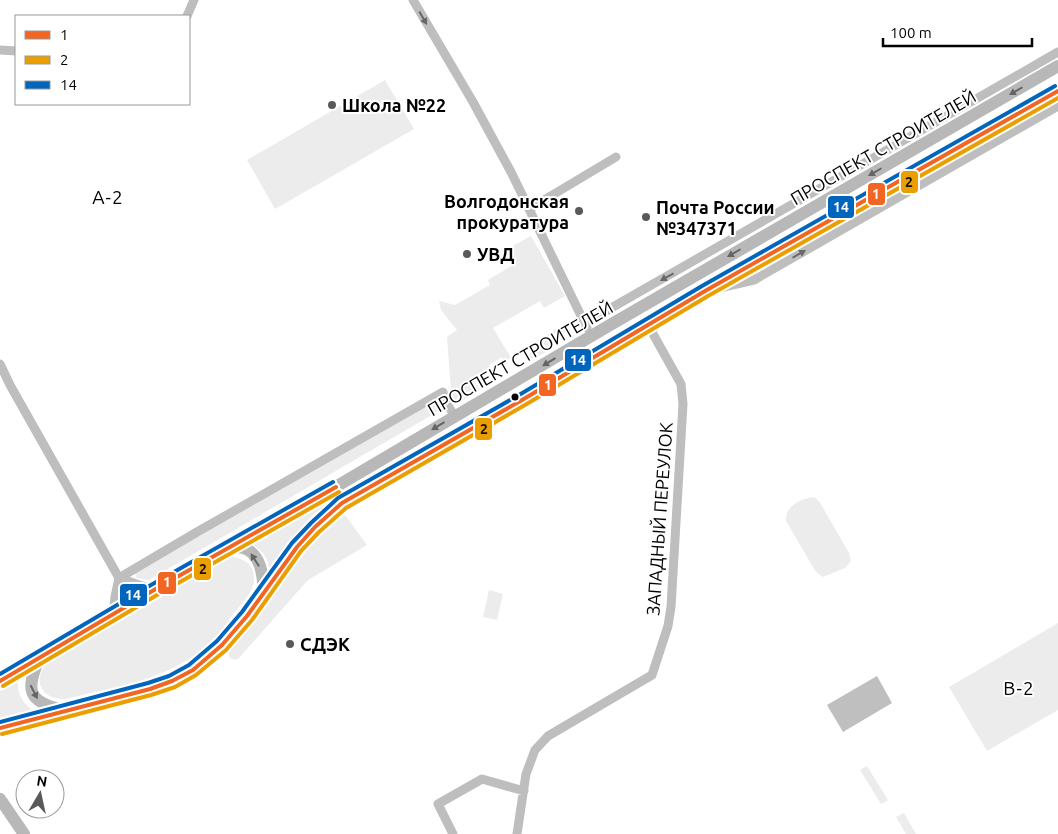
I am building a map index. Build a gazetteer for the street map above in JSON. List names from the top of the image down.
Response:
{
  "streets": {
    "main road": ["ПРОСПЕКТ СТРОИТЕЛЕЙ"],
    "street": ["ЗАПАДНЫЙ ПЕРЕУЛОК"]
  },
  "crossings": [
    ["ПРОСПЕКТ СТРОИТЕЛЕЙ", "ЗАПАДНЫЙ ПЕРЕУЛОК"]
  ],
  "districts": ["А-2", "В-2"],
  "places": [
    "Школа №22",
    "Волгодонская прокуратура",
    "Почта России №347371",
    "УВД",
    "СДЭК"
  ],
  "lines": ["transit line 14", "transit line 1", "transit line 2"],
  "legend": ["1", "2", "14"],
  "scale_bar": "100 m",
  "north": "top"
}
